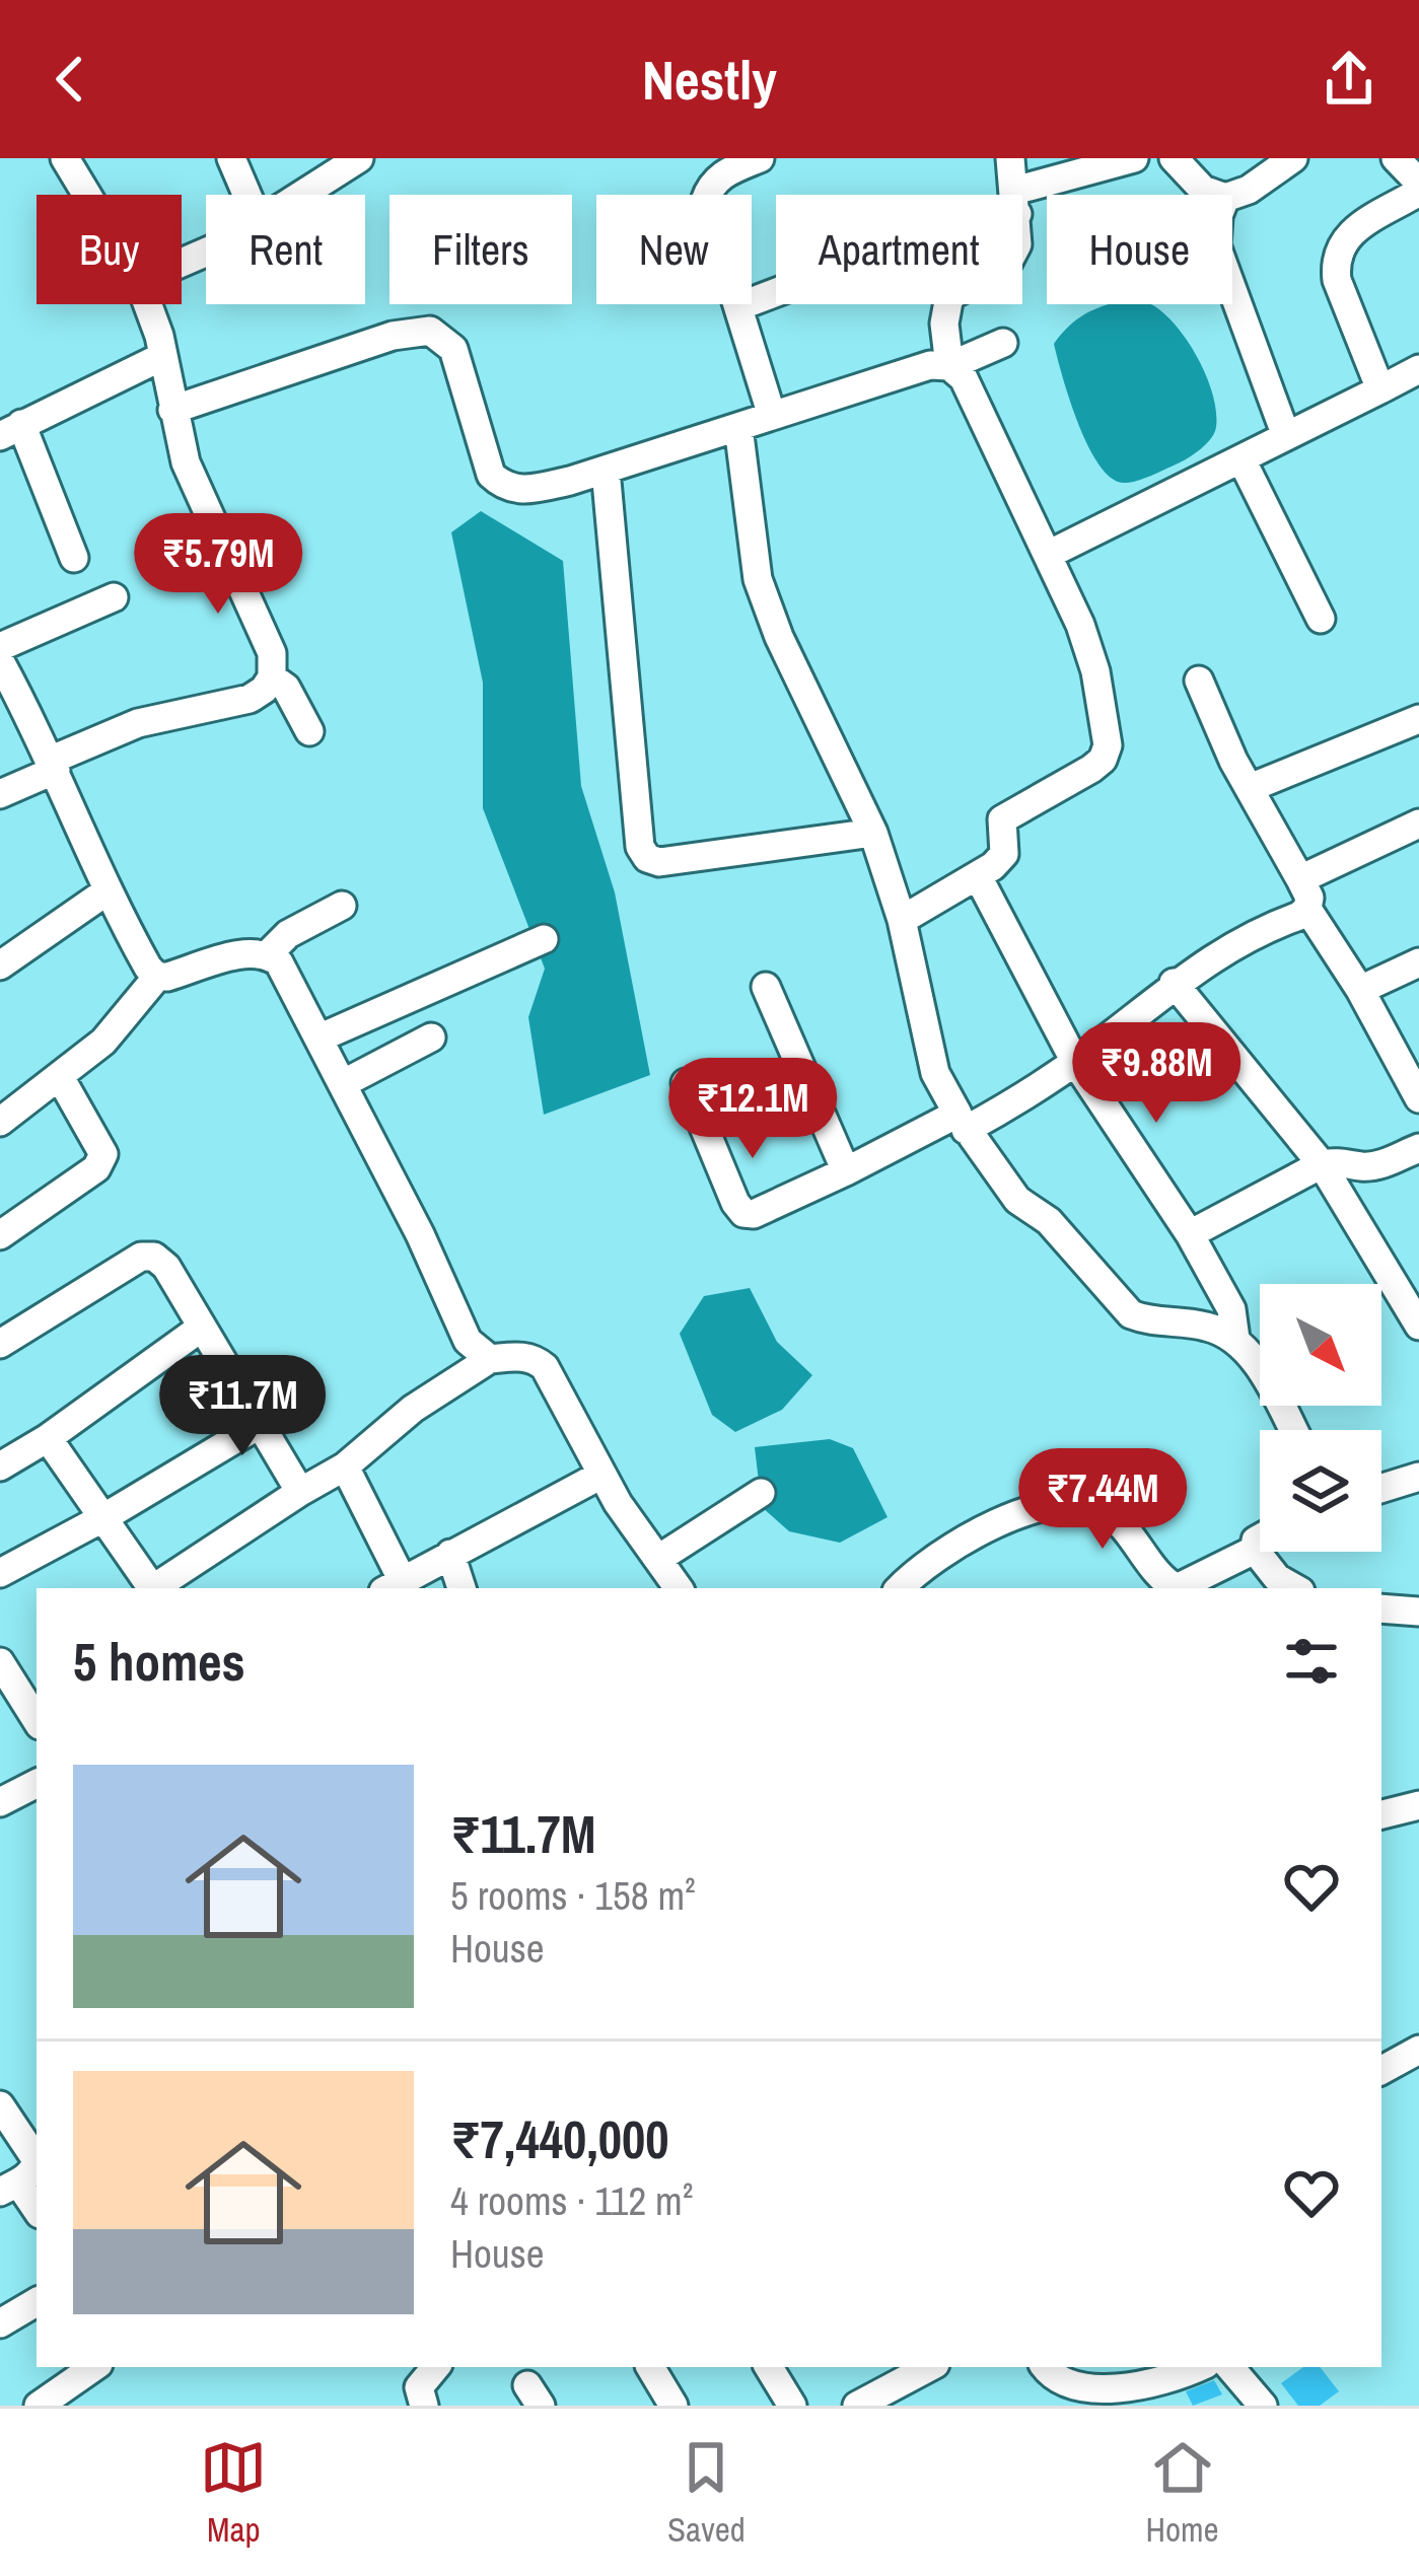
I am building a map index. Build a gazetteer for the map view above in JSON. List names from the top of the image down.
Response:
{
  "north": "bottom right",
  "page": {
    "header": "Nestly",
    "chip": [
      "Buy",
      "Rent",
      "Filters",
      "New",
      "Apartment",
      "House"
    ],
    "price": [
      "₹5.79M",
      "₹9.88M",
      "₹12.1M",
      "₹11.7M",
      "₹7.44M"
    ],
    "heading": "5 homes",
    "list": [
      {
        "name": "₹11.7M",
        "note": "5 rooms · 158 m² · House"
      },
      {
        "name": "₹7,440,000",
        "note": "4 rooms · 112 m² · House"
      }
    ],
    "tabs": ["Map", "Saved", "Home"]
  }
}
